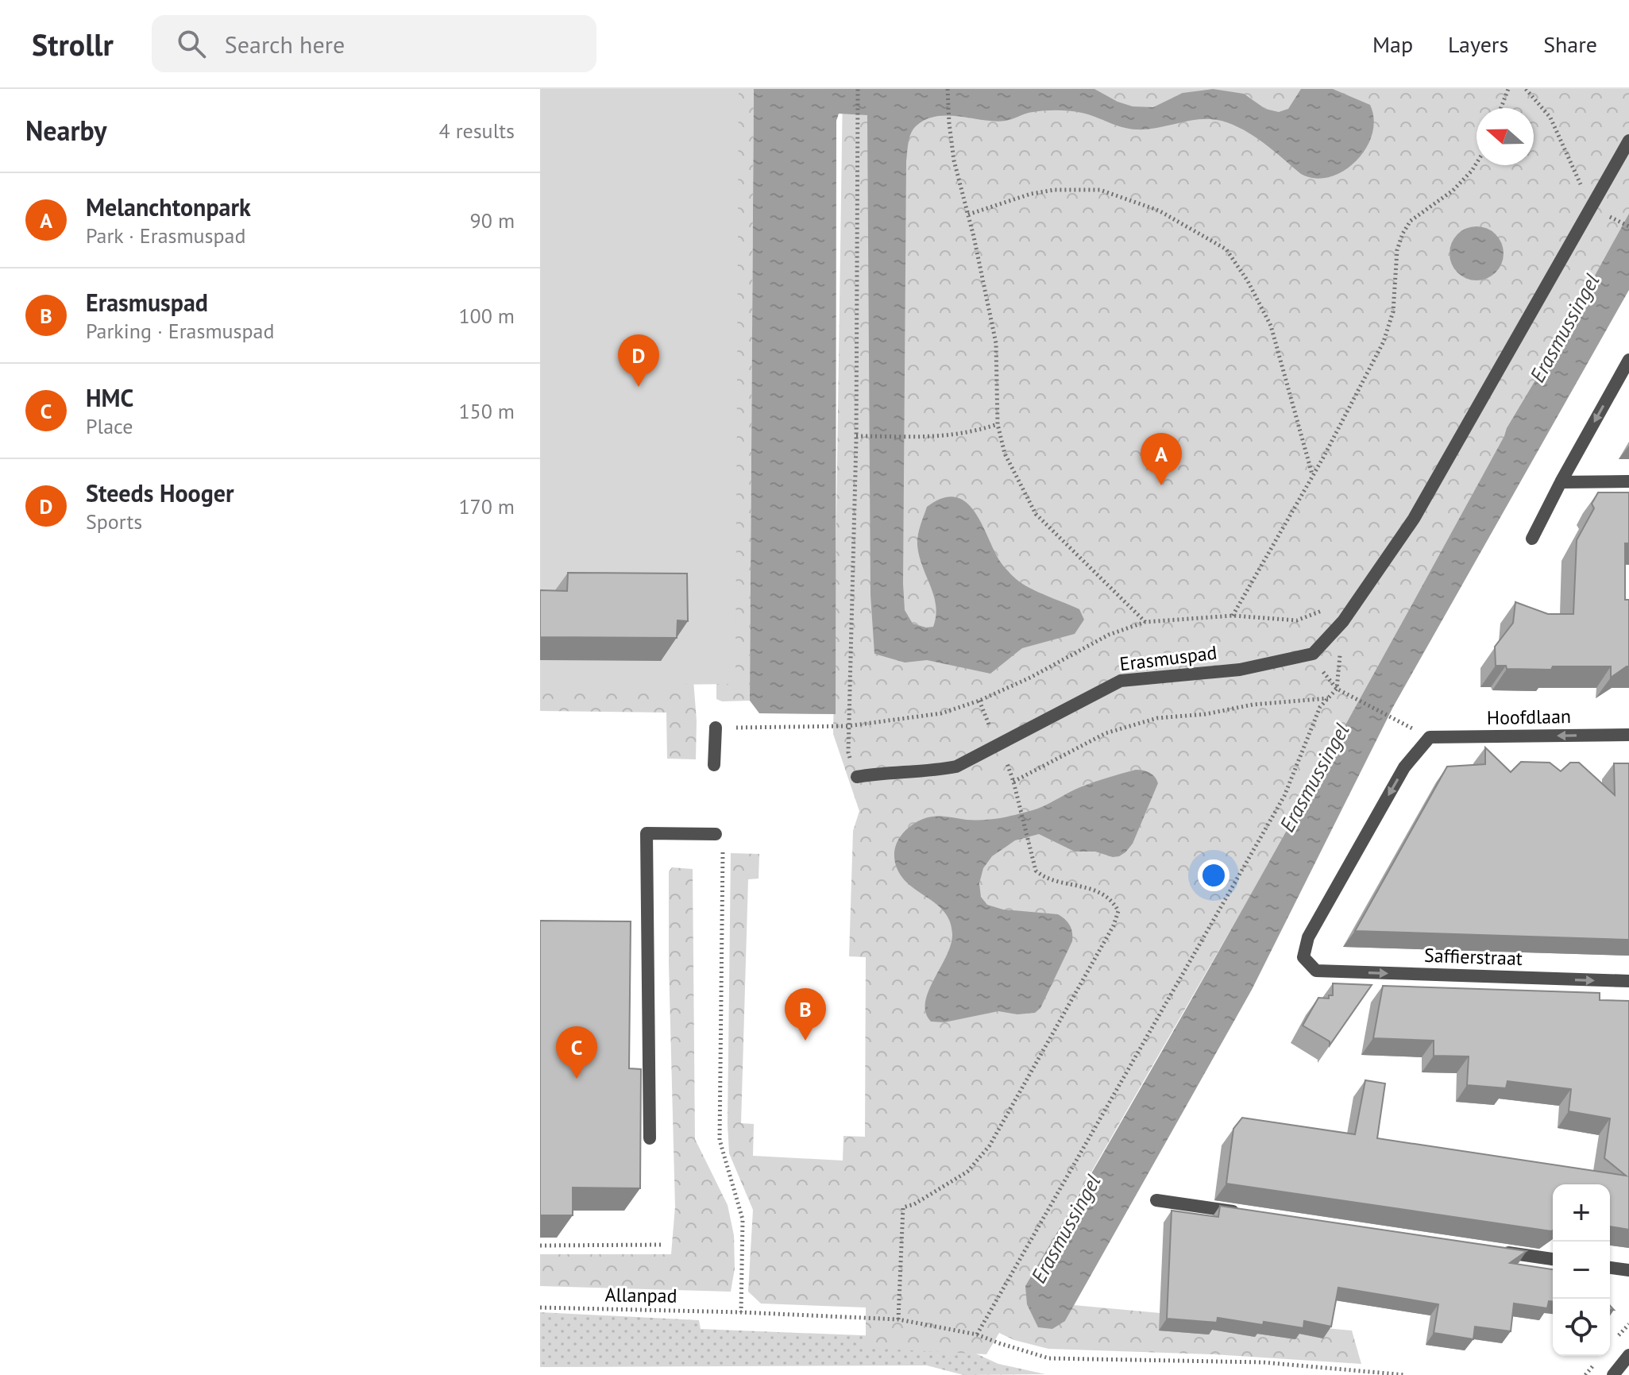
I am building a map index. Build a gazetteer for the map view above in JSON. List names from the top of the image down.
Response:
{
  "streets": {
    "street": ["Erasmuspad", "Hoofdlaan", "Saffierstraat"],
    "path": ["Allanpad"]
  },
  "crossings": [
    ["Hoofdlaan", "Saffierstraat"]
  ],
  "one_way": ["Hoofdlaan", "Saffierstraat"],
  "water": ["Erasmussingel"],
  "north": "left",
  "page": {
    "header": "Strollr",
    "search": "Search here",
    "nav": ["Map", "Layers", "Share"],
    "heading": ["Nearby", "4 results"],
    "list": [
      {
        "mark": "A",
        "name": "Melanchtonpark",
        "note": "Park · Erasmuspad",
        "value": "90 m"
      },
      {
        "mark": "B",
        "name": "Erasmuspad",
        "note": "Parking · Erasmuspad",
        "value": "100 m"
      },
      {
        "mark": "C",
        "name": "HMC",
        "note": "Place",
        "value": "150 m"
      },
      {
        "mark": "D",
        "name": "Steeds Hooger",
        "note": "Sports",
        "value": "170 m"
      }
    ],
    "pins": [
      "D",
      "A",
      "B",
      "C"
    ],
    "map_buttons": ["+", "−"]
  }
}
